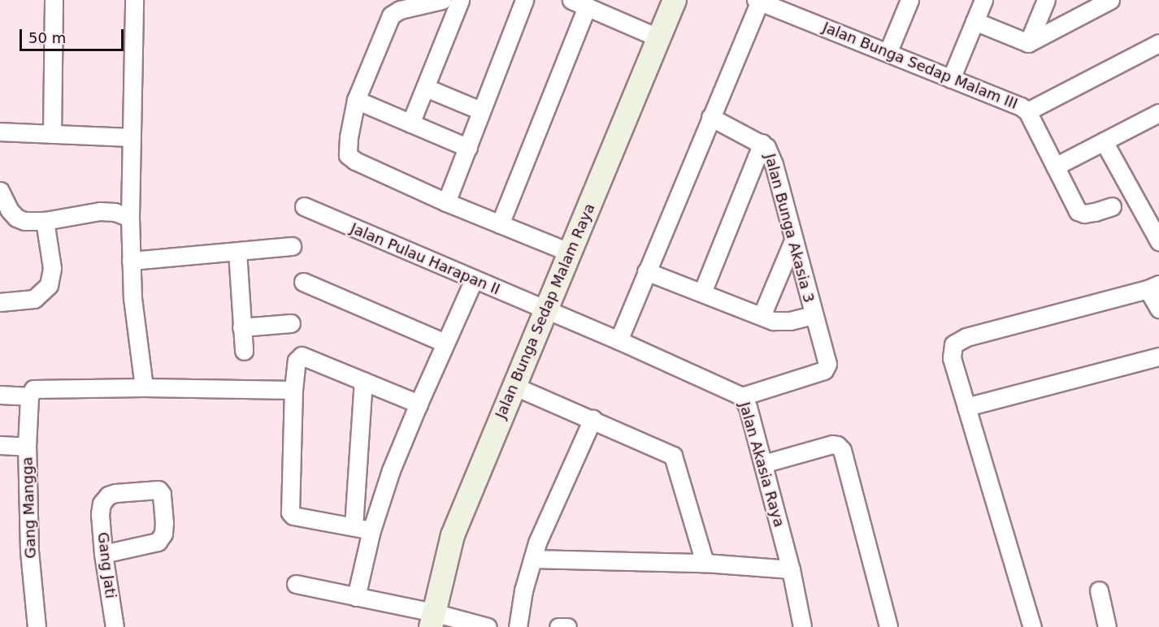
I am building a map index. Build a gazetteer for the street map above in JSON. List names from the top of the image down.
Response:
{
  "streets": {
    "street": [
      "Jalan Bunga Sedap Malam III",
      "Jalan Bunga Akasia 3",
      "Jalan Pulau Harapan II",
      "Jalan Bunga Sedap Malam Raya",
      "Jalan Akasia Raya",
      "Gang Mangga",
      "Gang Jati"
    ]
  },
  "crossings": [
    ["Jalan Bunga Akasia 3", "Jalan Akasia Raya"],
    ["Jalan Pulau Harapan II", "Jalan Bunga Sedap Malam Raya"],
    ["Jalan Pulau Harapan II", "Jalan Akasia Raya"],
    ["Jalan Bunga Sedap Malam Raya", "Jalan Akasia Raya"]
  ],
  "scale_bar": "50 m"
}
